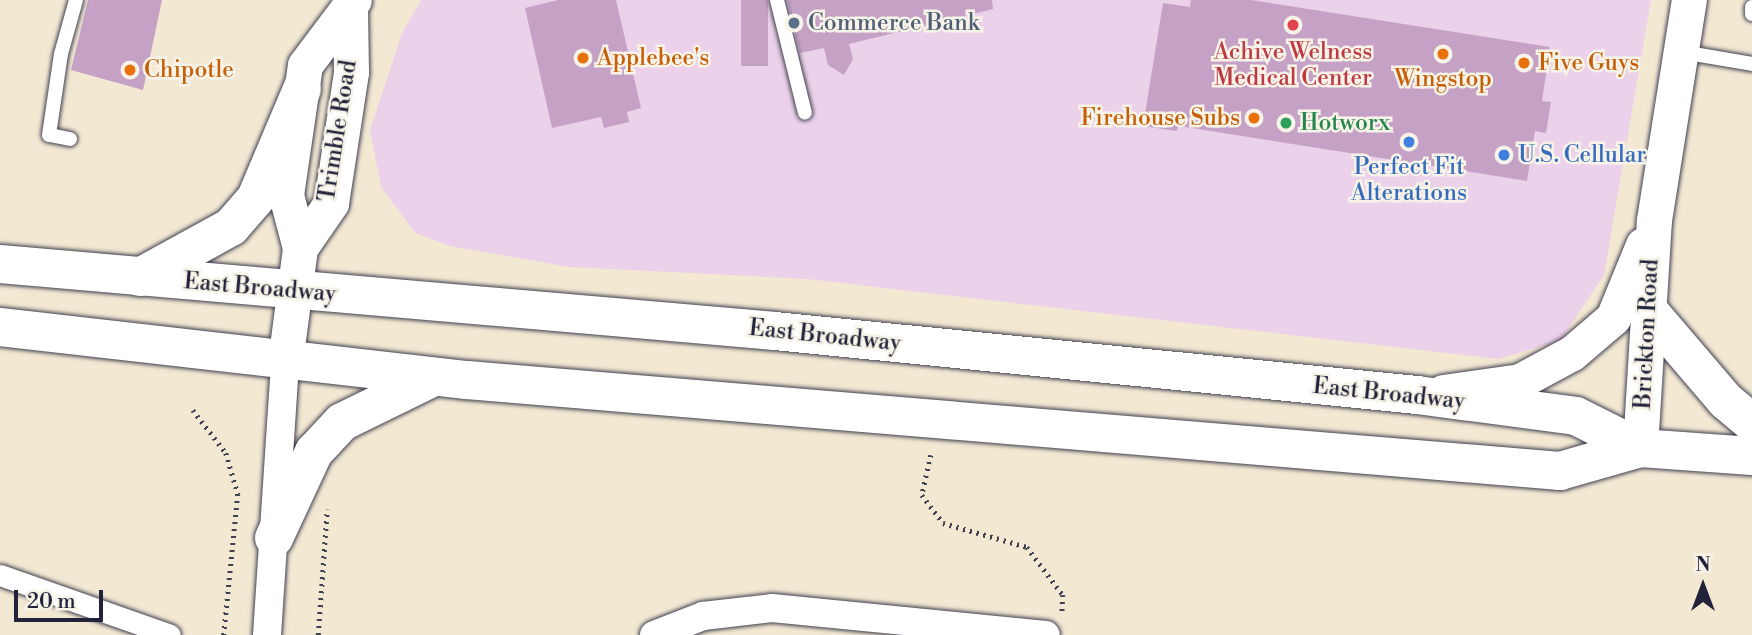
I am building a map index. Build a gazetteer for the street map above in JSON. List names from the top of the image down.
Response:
{
  "streets": {
    "main road": ["East Broadway"],
    "street": ["Trimble Road", "Brickton Road"]
  },
  "crossings": [
    ["Trimble Road", "East Broadway"],
    ["East Broadway", "Brickton Road"]
  ],
  "places": [
    "Commerce Bank",
    "Achive Welness Medical Center",
    "Wingstop",
    "Applebee's",
    "Five Guys",
    "Chipotle",
    "Firehouse Subs",
    "Hotworx",
    "Perfect Fit Alterations",
    "U.S. Cellular"
  ],
  "scale_bar": "20 m",
  "north": "top"
}
